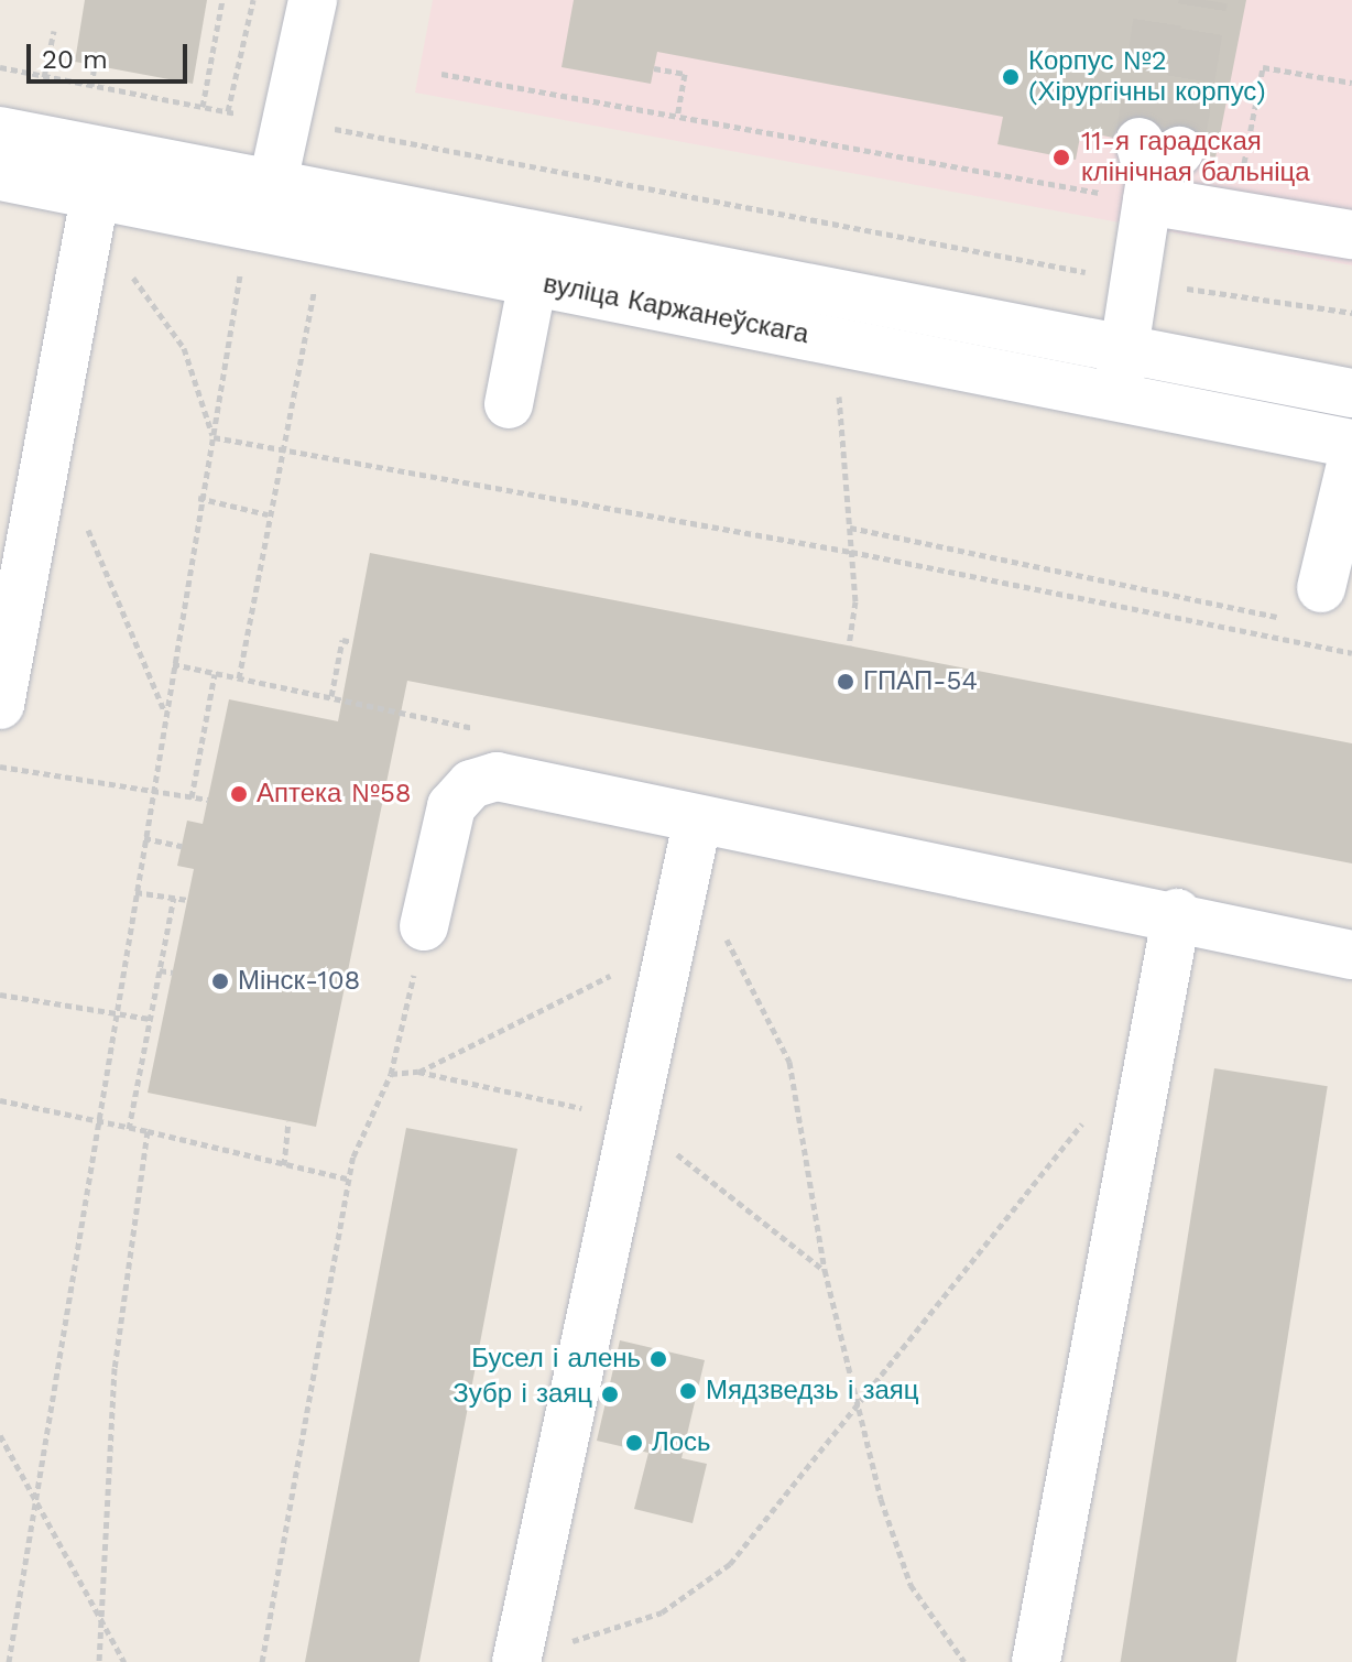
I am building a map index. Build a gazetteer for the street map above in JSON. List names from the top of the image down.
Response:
{
  "streets": {
    "street": ["вуліца Каржанеўскага"]
  },
  "places": [
    "Корпус №2 (Хірургічны корпус)",
    "11-я гарадская клінічная бальніца",
    "ГПАП-54",
    "Аптека №58",
    "Мінск-108",
    "Бусел і алень",
    "Мядзведзь і заяц",
    "Зубр і заяц",
    "Лось"
  ],
  "scale_bar": "20 m"
}
